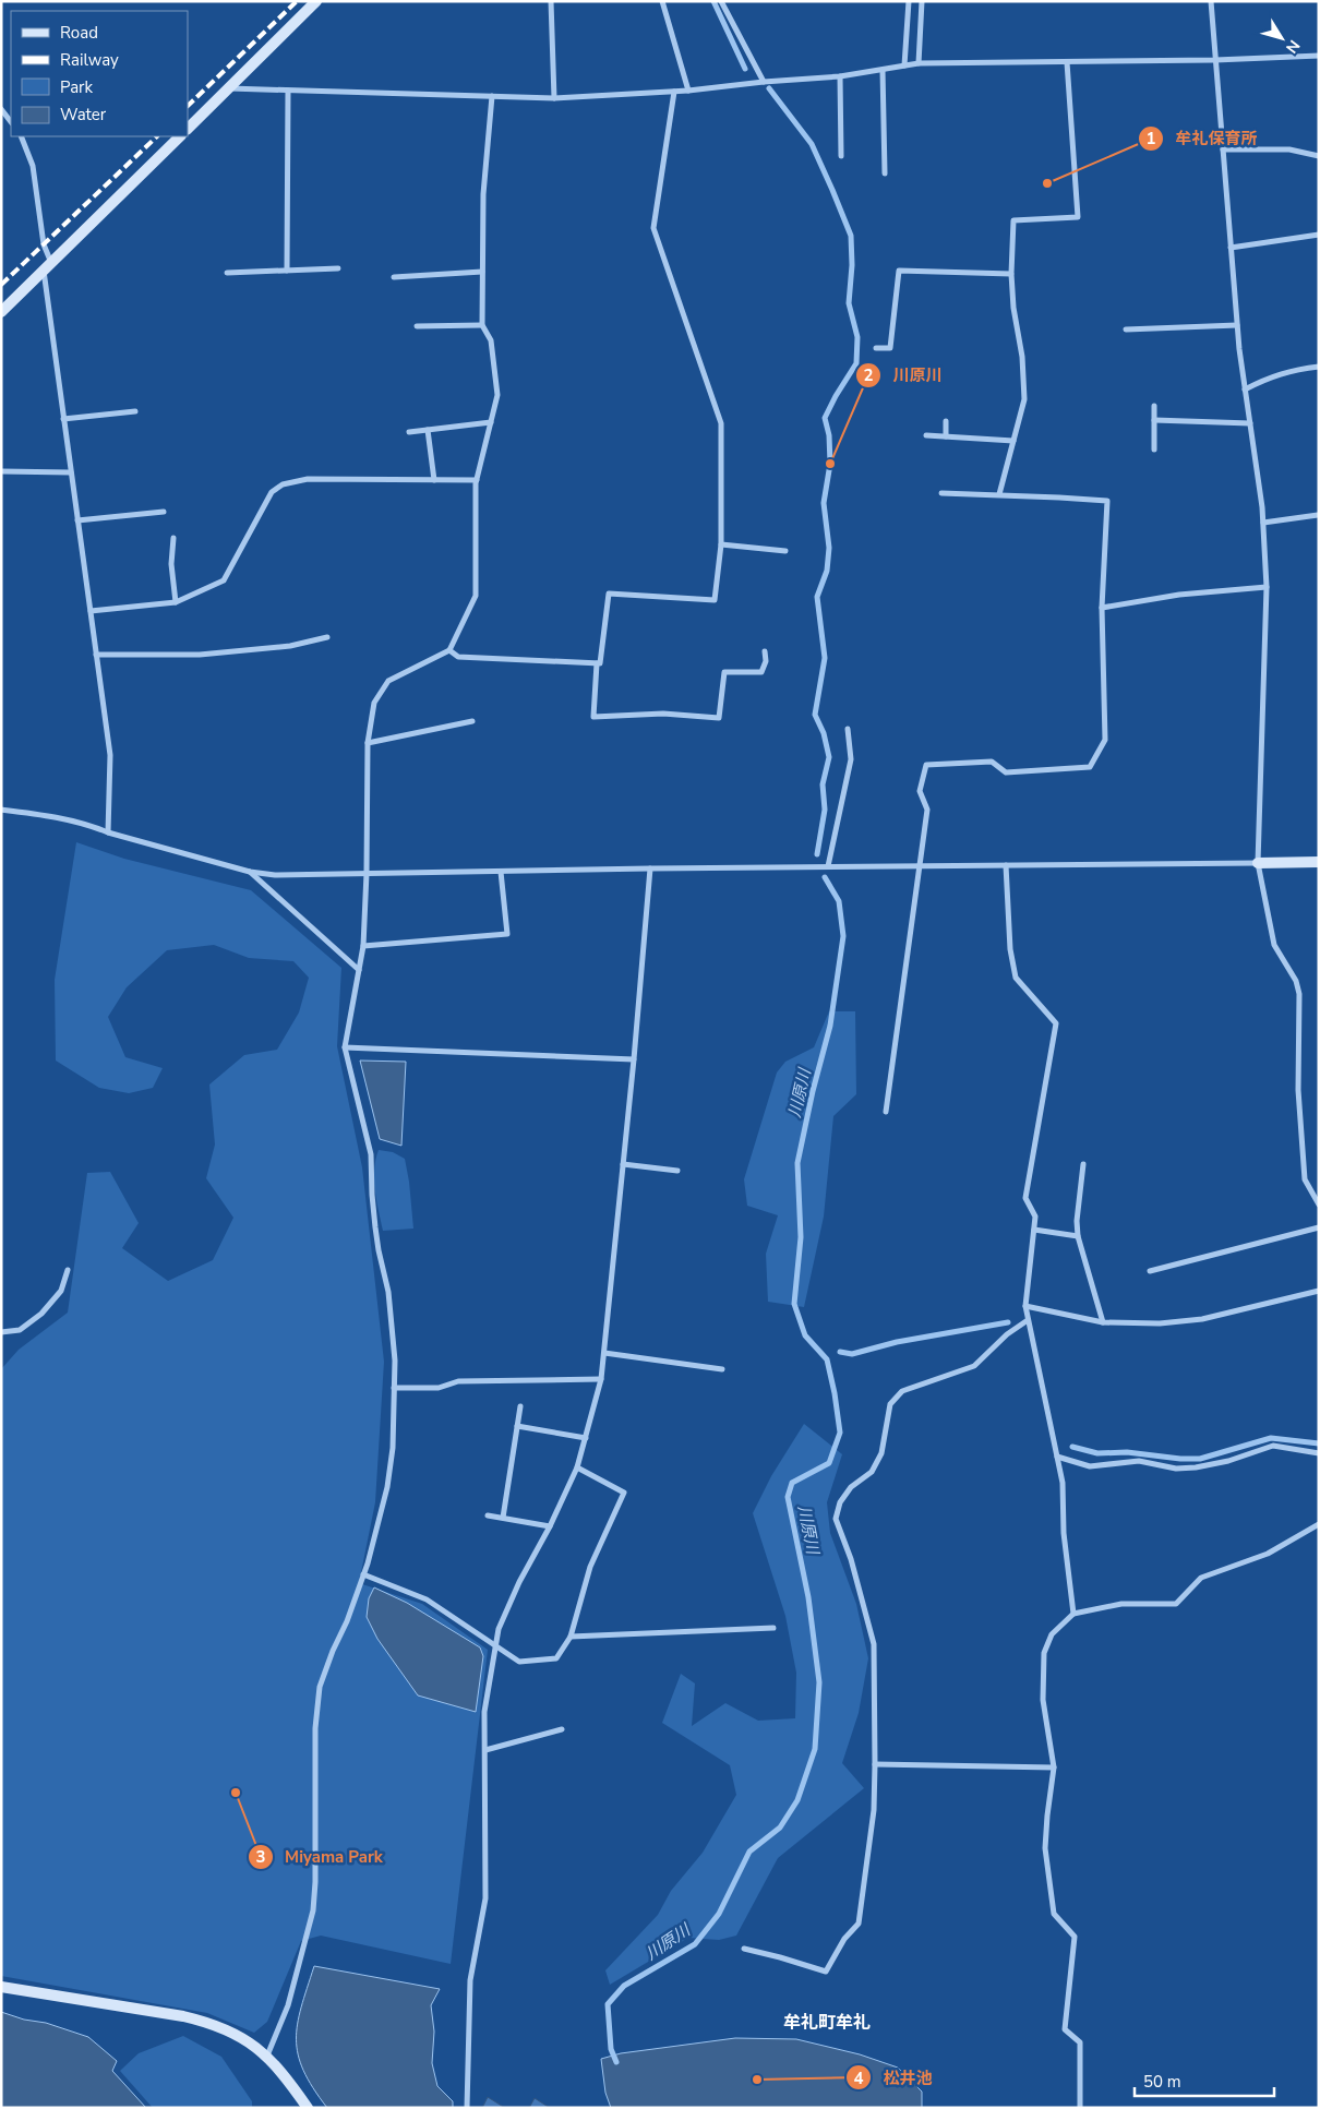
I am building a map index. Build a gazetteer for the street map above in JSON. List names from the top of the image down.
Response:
{
  "districts": ["牟礼町牟礼"],
  "water": ["川原川"],
  "places": [
    "牟礼保育所",
    "川原川",
    "Miyama Park",
    "松井池"
  ],
  "legend": [
    "Road",
    "Railway",
    "Park",
    "Water"
  ],
  "scale_bar": "50 m",
  "north": "bottom right"
}
